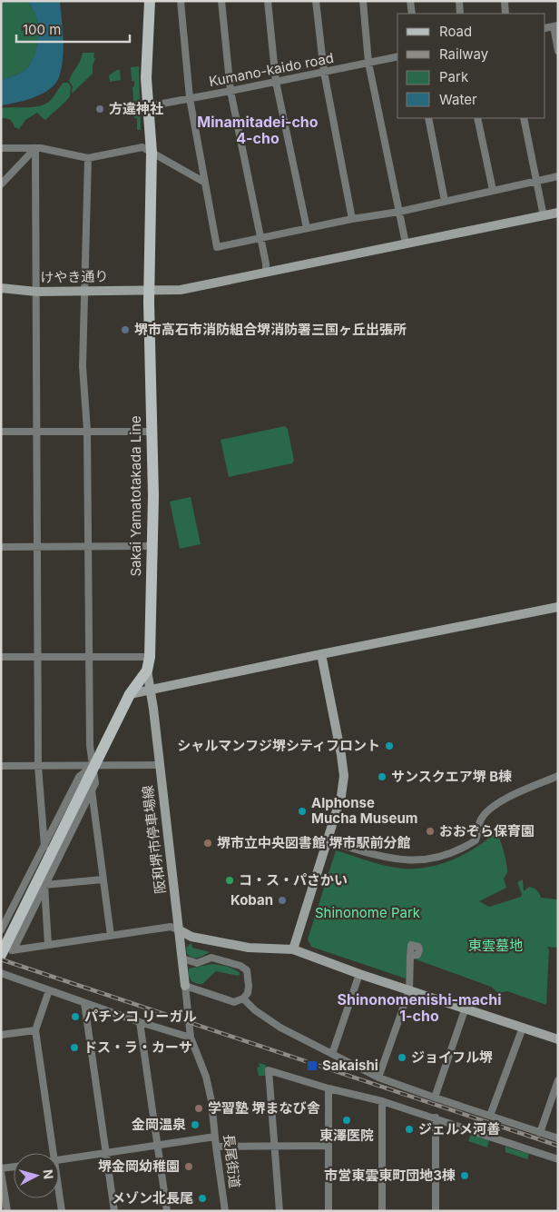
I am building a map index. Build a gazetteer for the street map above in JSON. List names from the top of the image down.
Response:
{
  "streets": {
    "main road": ["Sakai Yamatotakada Line"],
    "street": [
      "Kumano-kaido road",
      "けやき通り",
      "阪和堺市停車場線",
      "長尾街道"
    ]
  },
  "crossings": [
    ["Kumano-kaido road", "Sakai Yamatotakada Line"],
    ["けやき通り", "Sakai Yamatotakada Line"],
    ["Sakai Yamatotakada Line", "阪和堺市停車場線"],
    ["阪和堺市停車場線", "長尾街道"]
  ],
  "districts": ["Minamitadei-cho 4-cho", "Shinonomenishi-machi 1-cho"],
  "parks": ["Shinonome Park", "東雲墓地"],
  "places": {
    "other": [
      "方違神社",
      "堺市高石市消防組合堺消防署三国ヶ丘出張所",
      "シャルマンフジ堺シティフロント",
      "サンスクエア堺 B棟",
      "Alphonse Mucha Museum",
      "おおぞら保育園",
      "堺市立中央図書館 堺市駅前分館",
      "コ・ス・パさかい",
      "Koban",
      "パチンコ リーガル",
      "ドス・ラ・カーサ",
      "ジョイフル堺",
      "学習塾 堺まなび舎",
      "東澤医院",
      "金岡温泉",
      "ジェルメ河善",
      "堺金岡幼稚園",
      "市営東雲東町団地3棟",
      "メゾン北長尾"
    ],
    "transit": ["Sakaishi"]
  },
  "legend": [
    "Road",
    "Railway",
    "Park",
    "Water"
  ],
  "scale_bar": "100 m",
  "north": "right"
}
